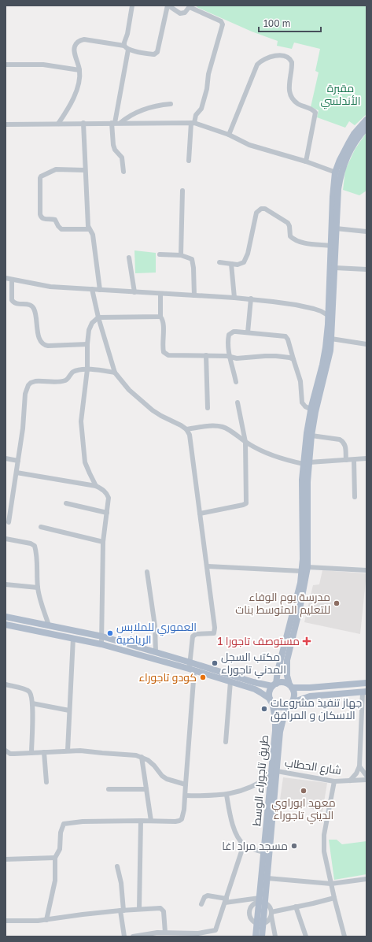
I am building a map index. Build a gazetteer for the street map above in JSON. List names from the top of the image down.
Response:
{
  "streets": {
    "main road": ["طريق تاجوراء الوسط"],
    "street": ["شارع الحطاب"]
  },
  "crossings": [
    ["شارع الحطاب", "طريق تاجوراء الوسط"]
  ],
  "parks": ["مقبرة الأندلسي"],
  "places": {
    "other": [
      "مدرسة يوم الوفاء للتعليم المتوسط بنات",
      "العموري للملابس الرياضية",
      "مكتب السجل المدني تاجوراء",
      "كودو تاجوراء",
      "جهاز تنفيذ مشروعات الاسكان و المرافق",
      "معهد ابوراوي الديني تاجوراء",
      "مسجد مراد اغا"
    ],
    "health": ["مستوصف تاجورا 1"]
  },
  "scale_bar": "100 m"
}
